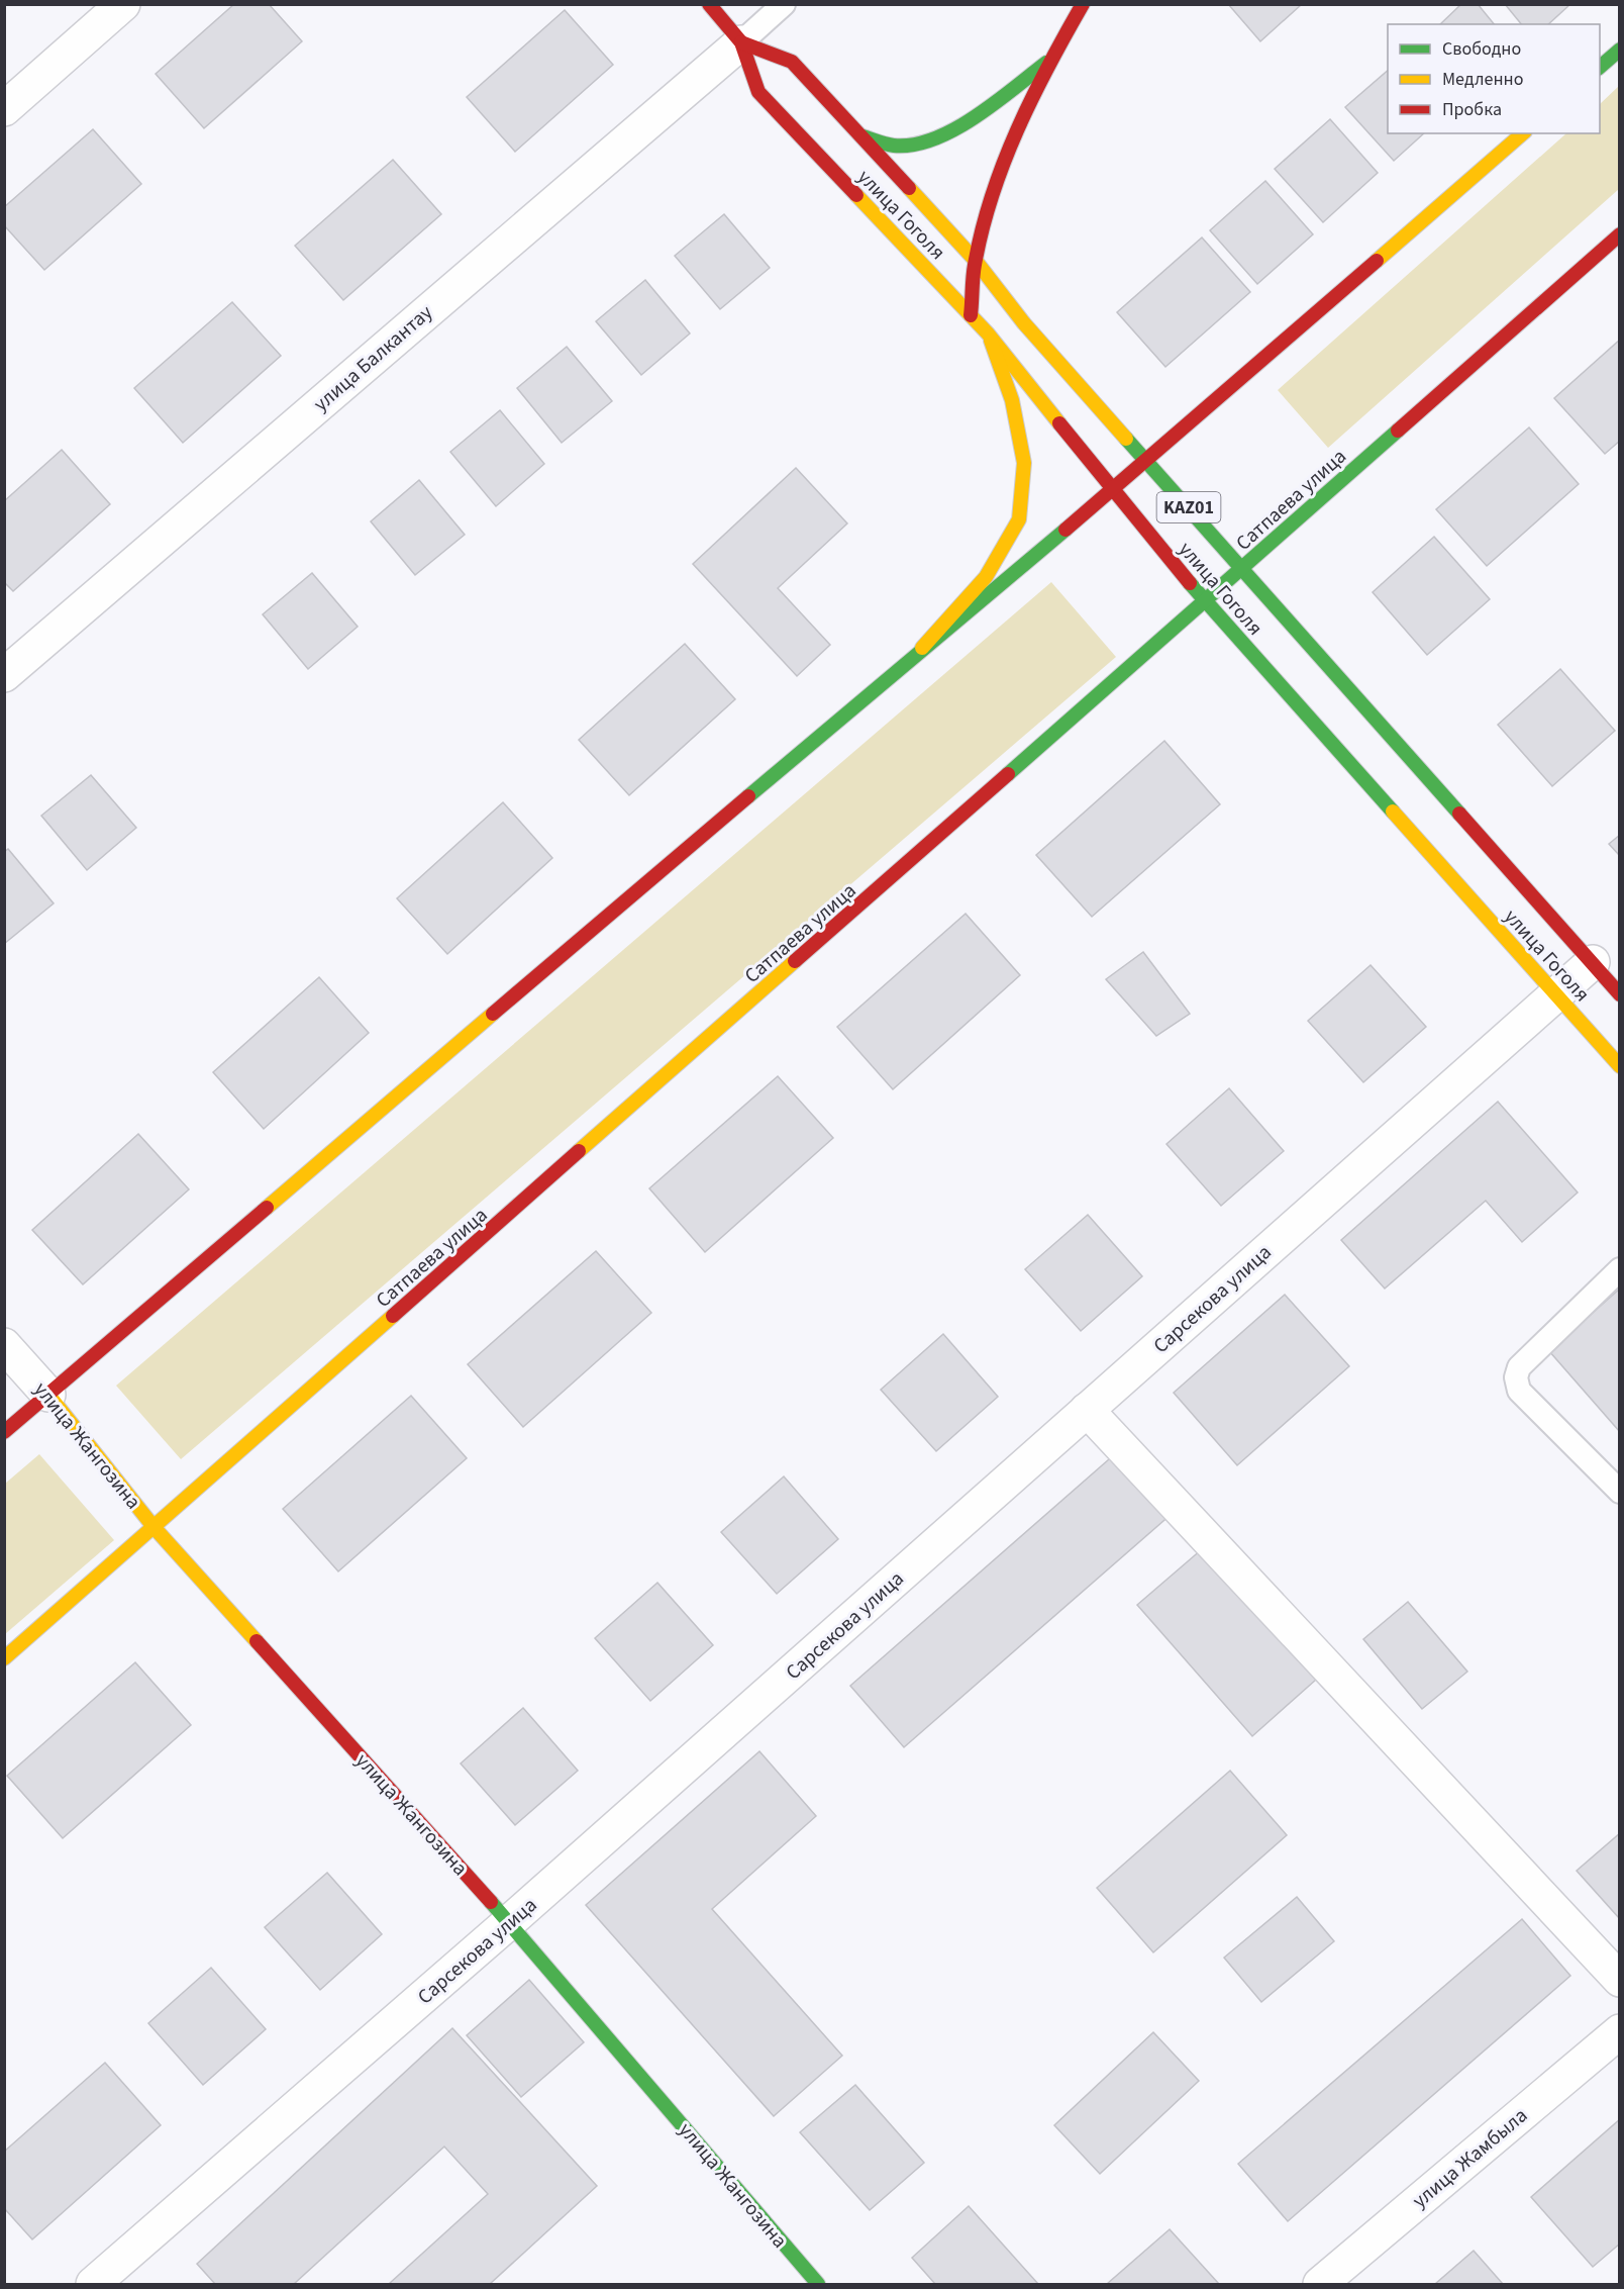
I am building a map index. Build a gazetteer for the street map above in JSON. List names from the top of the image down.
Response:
{
  "streets": {
    "main road": [
      "улица Гоголя",
      "Сатпаева улица",
      "KАZ01",
      "улица Жангозина"
    ],
    "street": ["улица Балкантау", "Сарсекова улица", "улица Жамбыла"]
  },
  "crossings": [
    ["улица Гоголя", "улица Балкантау"],
    ["улица Гоголя", "Сатпаева улица"],
    ["улица Гоголя", "Сарсекова улица"],
    ["Сатпаева улица", "улица Жангозина"],
    ["Сарсекова улица", "улица Жангозина"]
  ],
  "legend": ["Свободно", "Медленно", "Пробка"]
}
